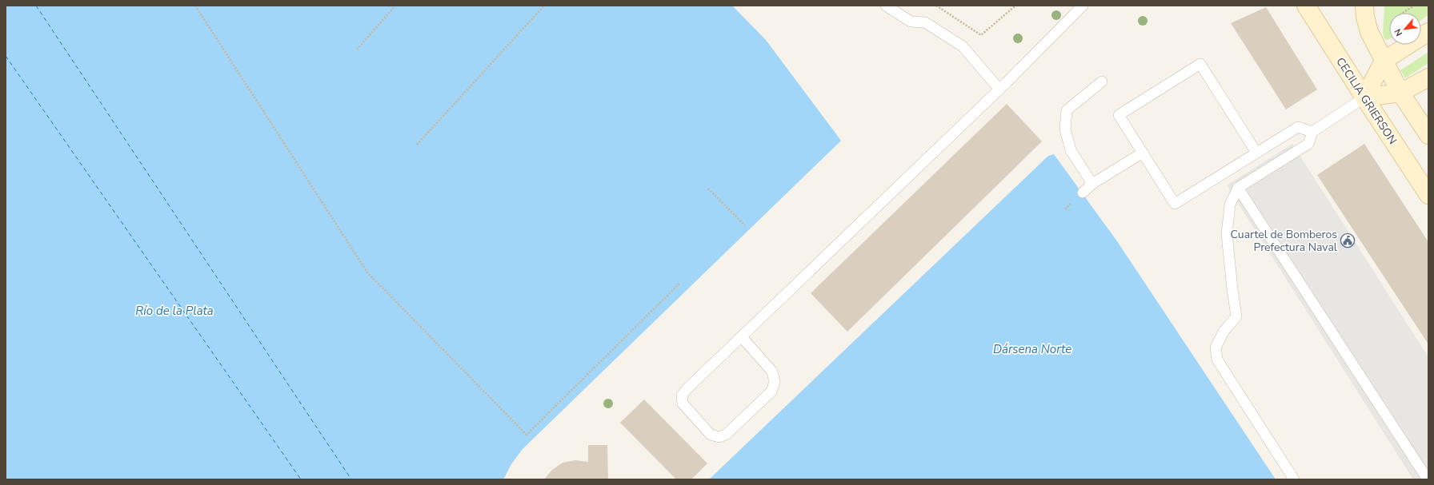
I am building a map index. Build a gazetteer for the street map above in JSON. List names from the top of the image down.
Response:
{
  "streets": {
    "main road": ["CECILIA GRIERSON"]
  },
  "water": ["Río de la Plata", "Dársena Norte"],
  "places": {
    "public building": ["Cuartel de Bomberos Prefectura Naval"]
  },
  "north": "bottom left"
}
